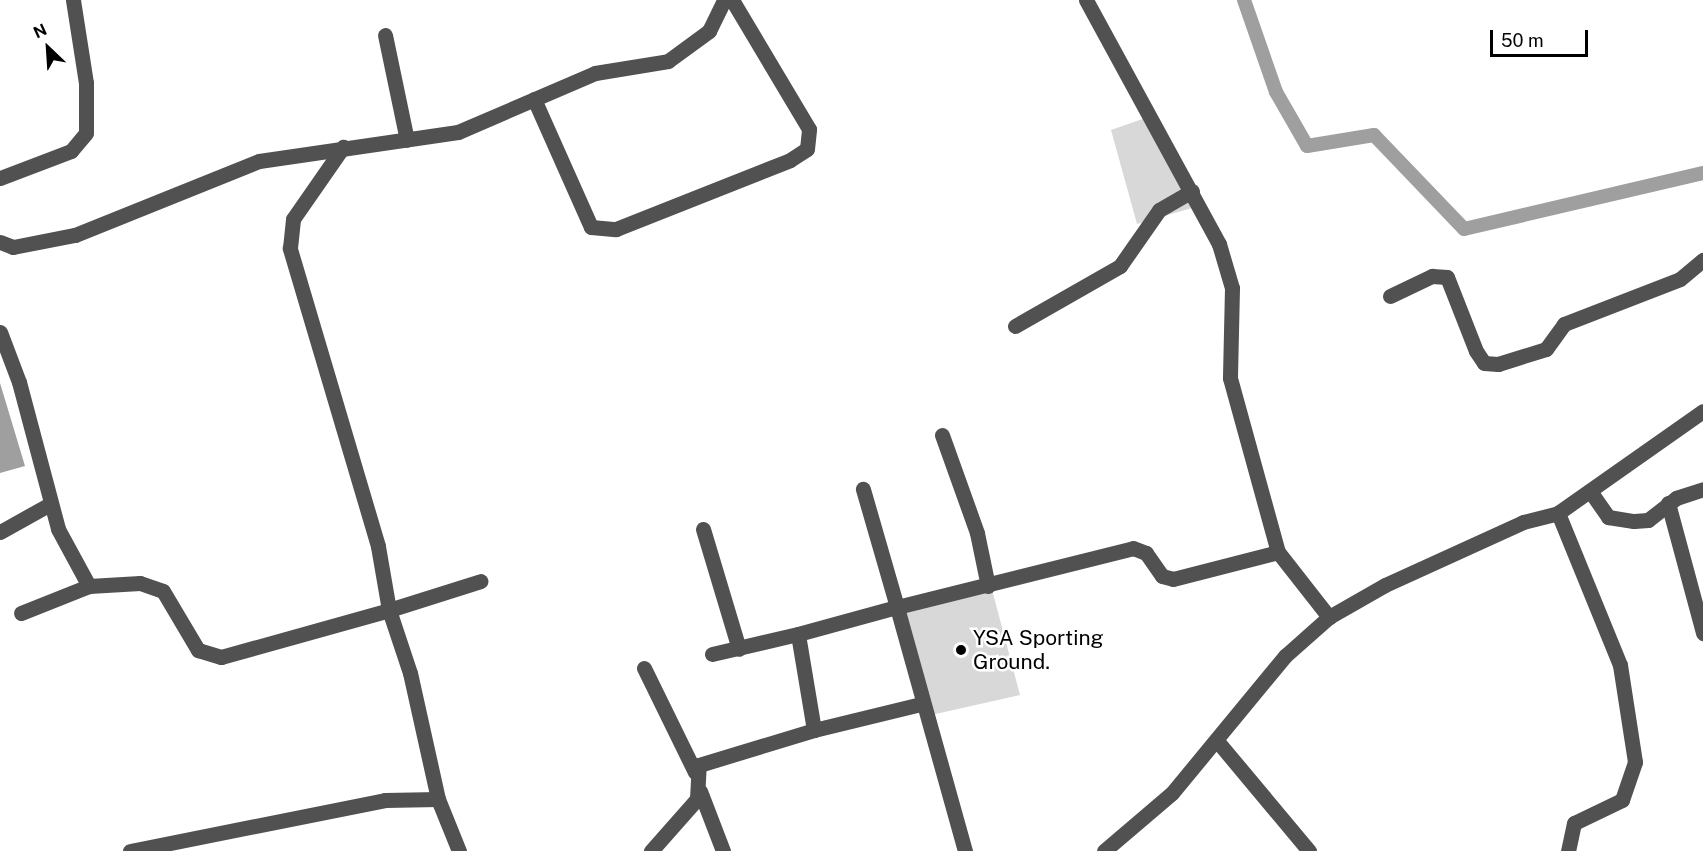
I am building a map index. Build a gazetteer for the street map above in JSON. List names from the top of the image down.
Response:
{
  "places": ["YSA Sporting Ground."],
  "scale_bar": "50 m",
  "north": "top left"
}
